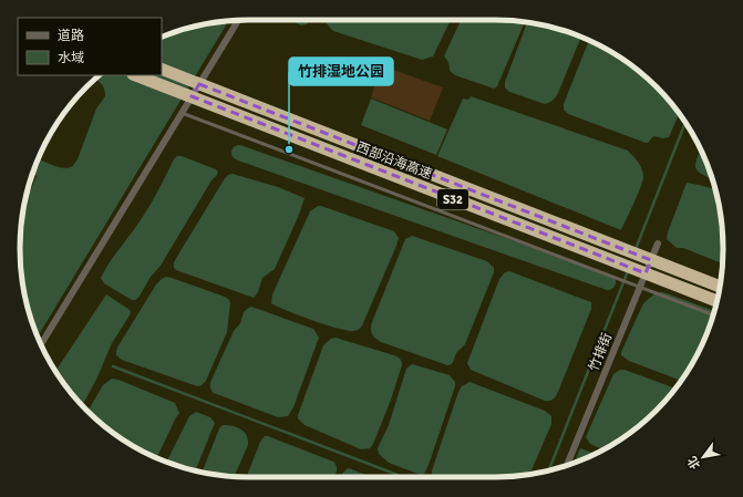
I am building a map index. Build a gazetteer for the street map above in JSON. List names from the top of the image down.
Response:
{
  "streets": {
    "highway": ["西部沿海高速", "S32"],
    "street": ["竹排街"]
  },
  "places": ["竹排湿地公园"],
  "legend": ["道路", "水域"],
  "north": "bottom left"
}
